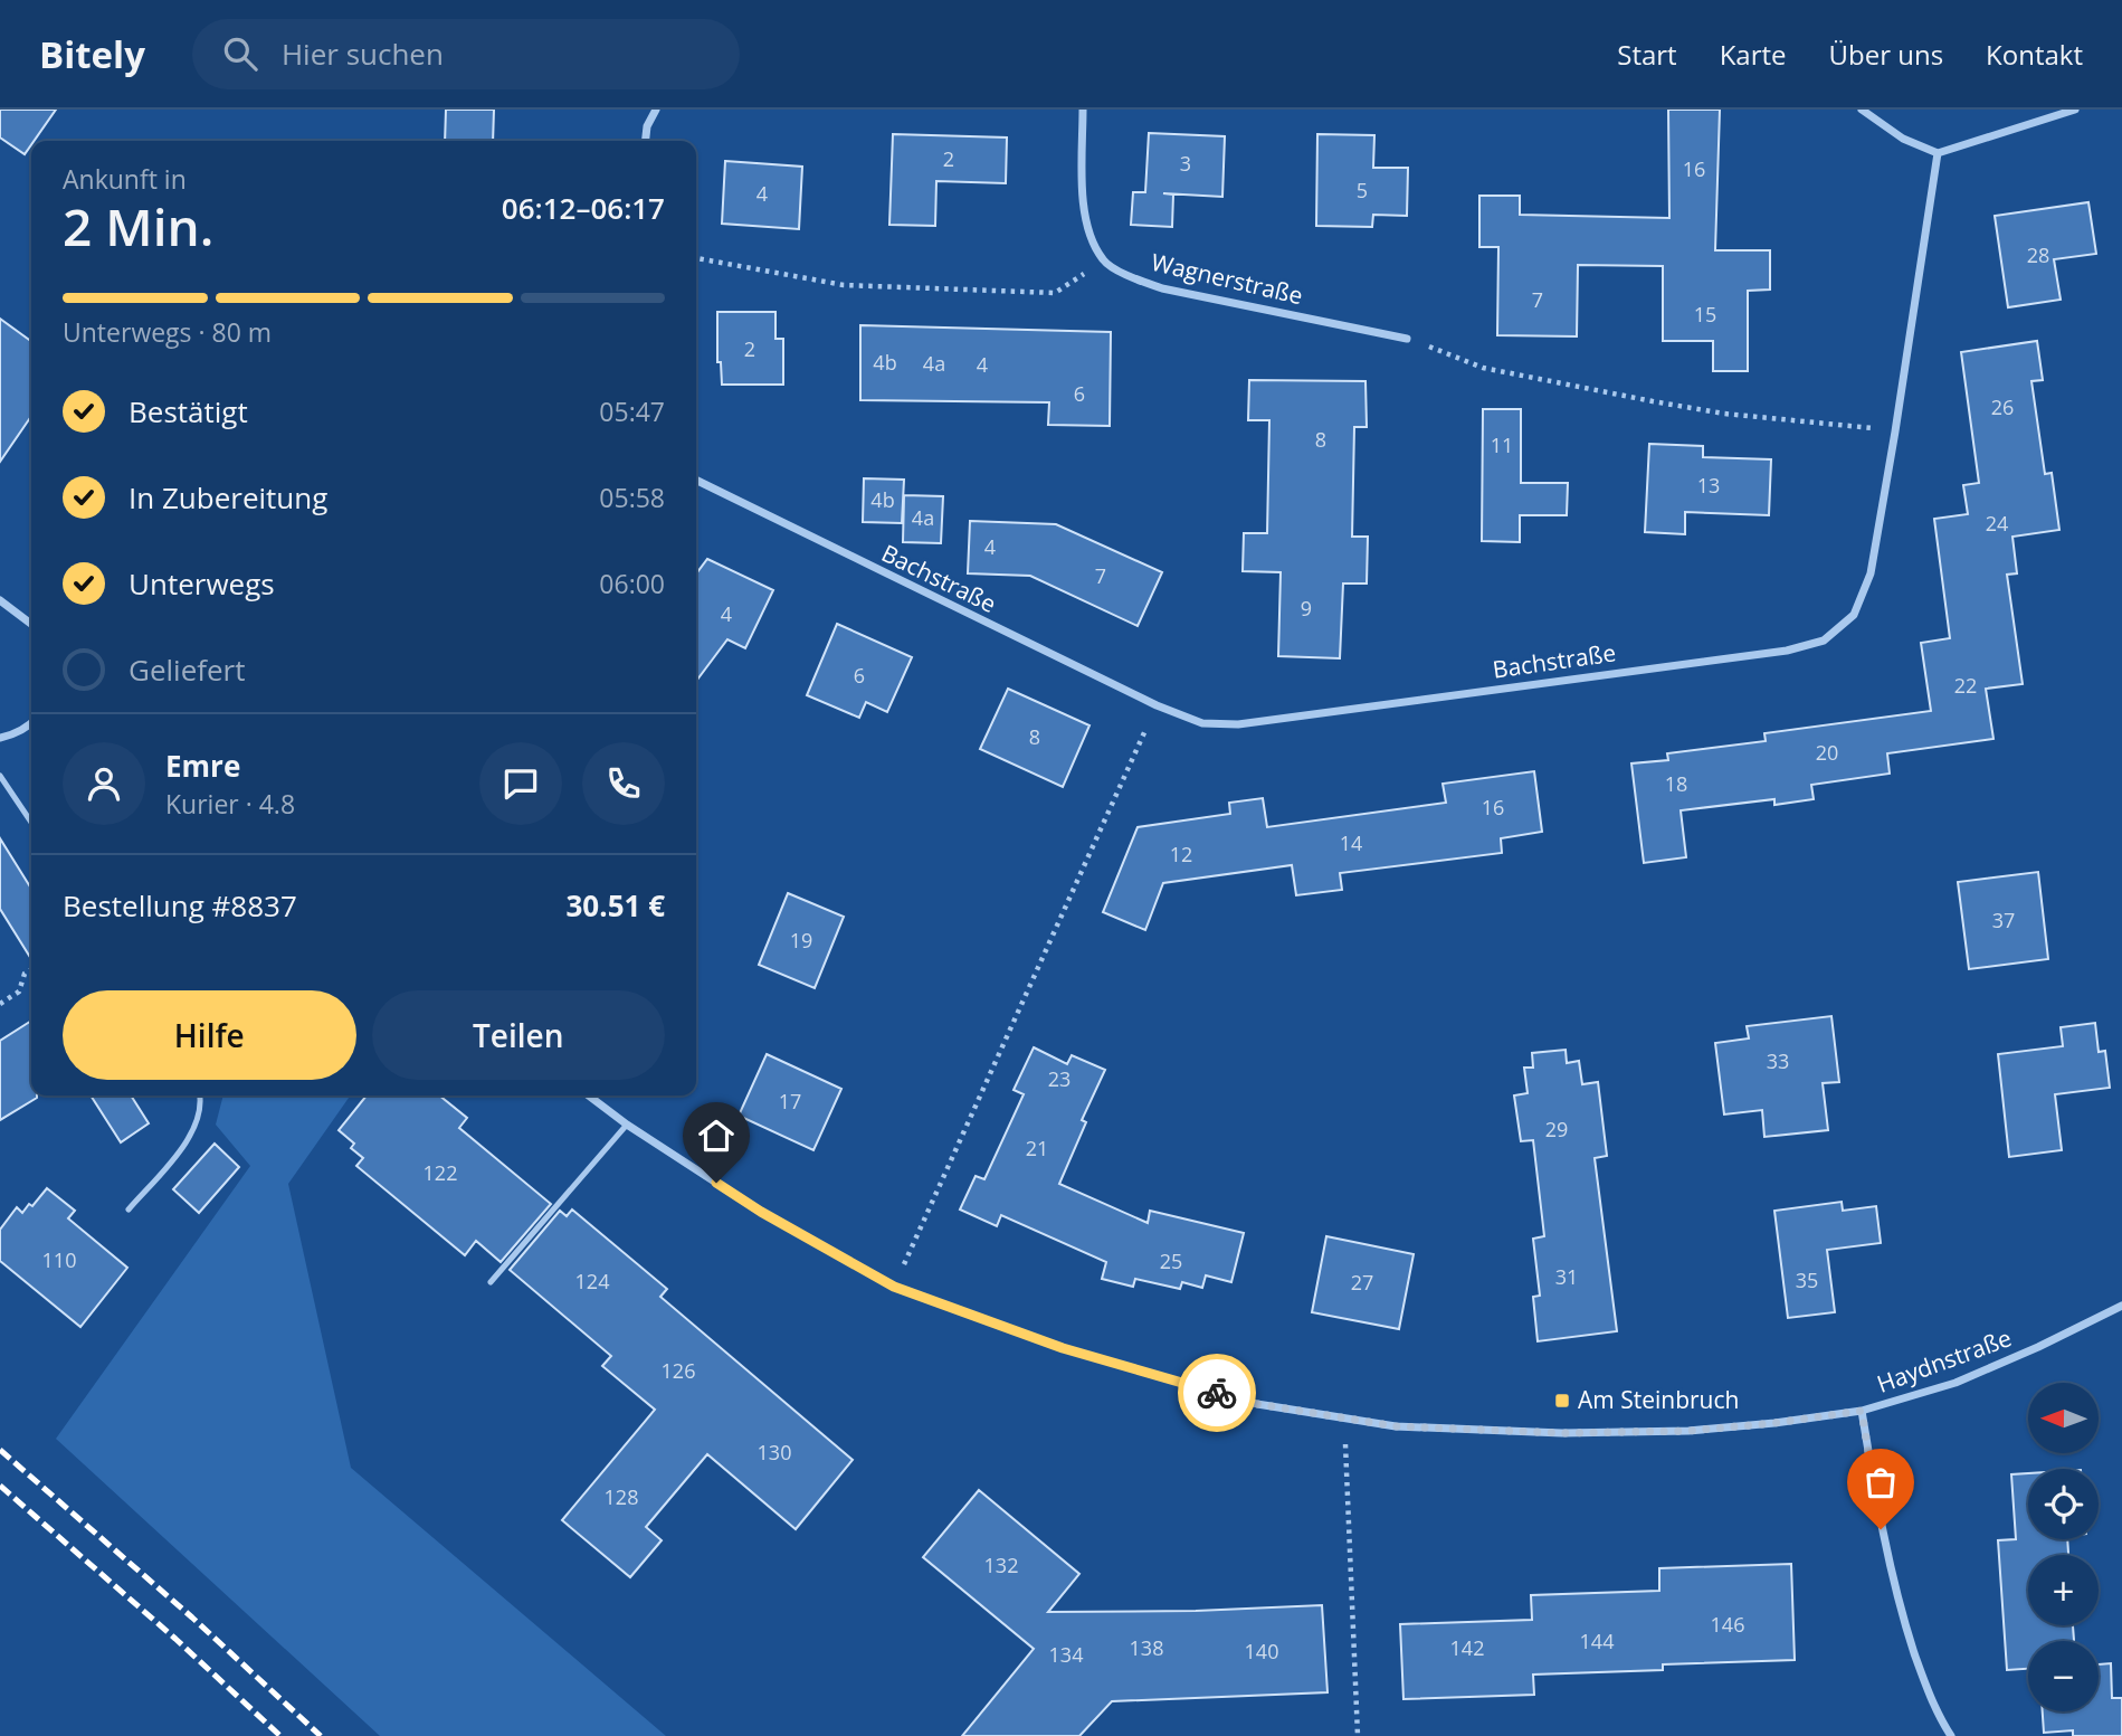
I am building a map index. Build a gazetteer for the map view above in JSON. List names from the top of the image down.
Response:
{
  "streets": {
    "street": ["Wagnerstraße", "Bachstraße", "Haydnstraße"]
  },
  "places": {
    "transit": ["Am Steinbruch"]
  },
  "house_numbers": [
    "2",
    "3",
    "16",
    "5",
    "4",
    "28",
    "7",
    "15",
    "2",
    "4b",
    "4a",
    "4",
    "6",
    "26",
    "8",
    "11",
    "13",
    "4b",
    "4a",
    "24",
    "4",
    "7",
    "9",
    "4",
    "6",
    "22",
    "8",
    "20",
    "18",
    "16",
    "14",
    "12",
    "37",
    "19",
    "33",
    "23",
    "17",
    "29",
    "21",
    "122",
    "110",
    "25",
    "31",
    "35",
    "124",
    "27",
    "126",
    "130",
    "128",
    "132",
    "146",
    "144",
    "138",
    "142",
    "140",
    "134"
  ],
  "north": "left",
  "page": {
    "header": "Bitely",
    "search": "Hier suchen",
    "nav": [
      "Start",
      "Karte",
      "Über uns",
      "Kontakt"
    ],
    "heading": ["2 Min.", "Ankunft in", "06:12–06:17"],
    "panel": [
      "Emre",
      "Kurier · 4.8",
      "Bestellung #8837",
      "30.51 €"
    ],
    "bar": "Unterwegs · 80 m",
    "list": [
      ["Bestätigt", "05:47"],
      ["In Zubereitung", "05:58"],
      ["Unterwegs", "06:00"],
      "Geliefert"
    ],
    "buttons": ["Hilfe", "Teilen"],
    "map_buttons": ["+", "−"]
  }
}
